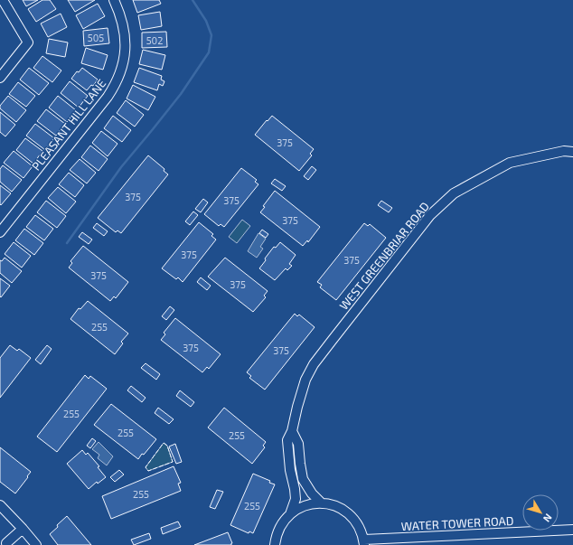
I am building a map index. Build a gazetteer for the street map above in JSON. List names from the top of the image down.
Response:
{
  "streets": {
    "street": ["PLEASANT HILL LANE", "WEST GREENBRIAR ROAD", "WATER TOWER ROAD"]
  },
  "house_numbers": [
    "505",
    "502",
    "375",
    "375",
    "375",
    "375",
    "375",
    "375",
    "375",
    "375",
    "255",
    "375",
    "375",
    "255",
    "255",
    "255",
    "255",
    "255"
  ],
  "north": "bottom right"
}
